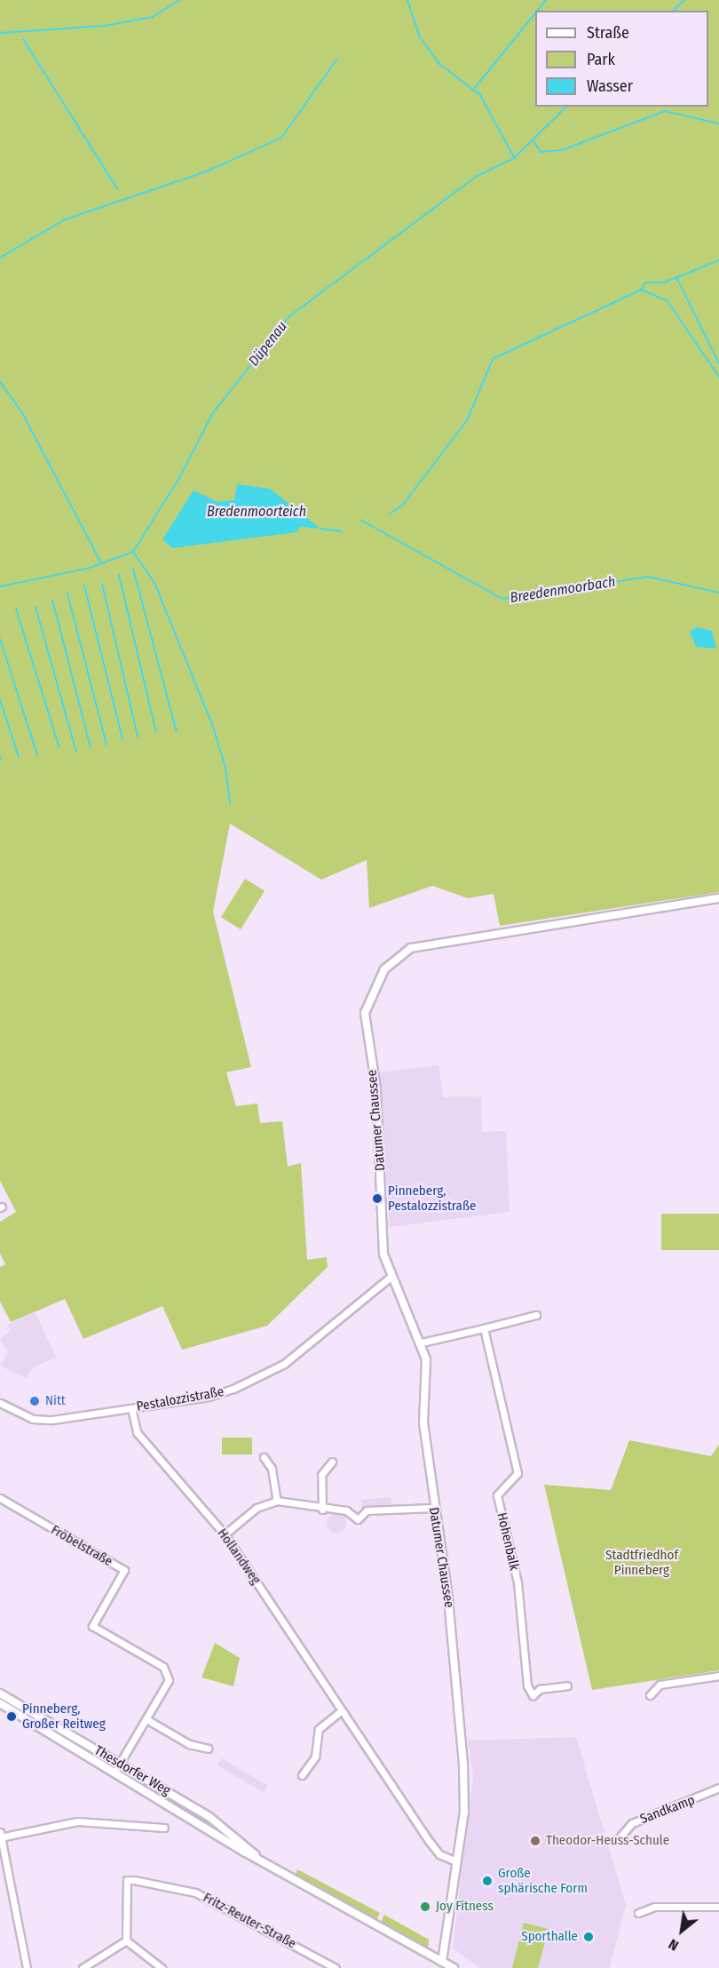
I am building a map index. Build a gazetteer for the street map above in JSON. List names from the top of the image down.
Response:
{
  "streets": {
    "street": [
      "Datumer Chaussee",
      "Pestalozzistraße",
      "Hohenbalk",
      "Fröbelstraße",
      "Hollandweg",
      "Thesdorfer Weg",
      "Sandkamp",
      "Fritz-Reuter-Straße"
    ]
  },
  "crossings": [
    ["Datumer Chaussee", "Pestalozzistraße"],
    ["Datumer Chaussee", "Hollandweg"],
    ["Datumer Chaussee", "Thesdorfer Weg"],
    ["Pestalozzistraße", "Hollandweg"],
    ["Fröbelstraße", "Thesdorfer Weg"]
  ],
  "water": ["Düpenau", "Bredenmoorteich", "Breedenmoorbach"],
  "parks": ["Stadtfriedhof Pinneberg"],
  "places": [
    "Pinneberg, Pestalozzistraße",
    "Nitt",
    "Pinneberg, Großer Reitweg",
    "Theodor-Heuss-Schule",
    "Große sphärische Form",
    "Joy Fitness",
    "Sporthalle"
  ],
  "legend": ["Straße", "Park", "Wasser"],
  "north": "bottom left"
}
